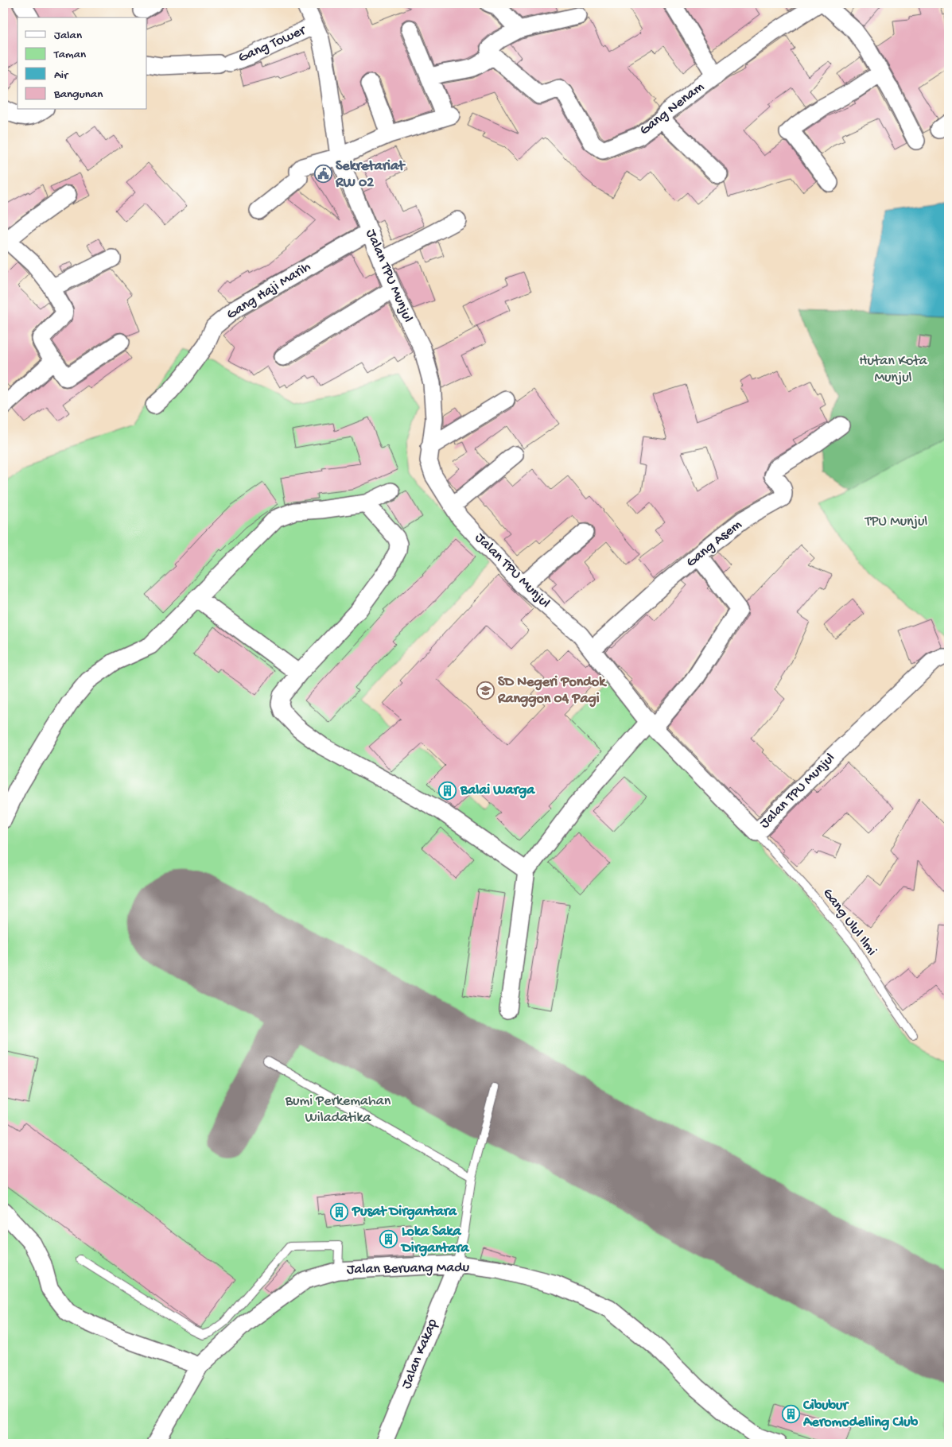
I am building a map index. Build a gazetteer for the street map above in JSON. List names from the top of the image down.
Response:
{
  "streets": {
    "street": [
      "Gang Tower",
      "Gang Nenam",
      "Jalan TPU Munjul",
      "Gang Haji Marih",
      "Gang Asem",
      "Jalan Beruang Madu",
      "Jalan Kakap"
    ],
    "lane": ["Gang Ulul Ilmi"]
  },
  "crossings": [
    ["Gang Tower", "Jalan TPU Munjul"],
    ["Jalan TPU Munjul", "Gang Haji Marih"],
    ["Jalan TPU Munjul", "Gang Asem"],
    ["Jalan TPU Munjul", "Gang Ulul Ilmi"],
    ["Jalan Beruang Madu", "Jalan Kakap"]
  ],
  "parks": ["Hutan Kota Munjul", "TPU Munjul", "Bumi Perkemahan Wiladatika"],
  "places": {
    "public building": ["Sekretariat RW 02"],
    "school or university": ["SD Negeri Pondok Ranggon 04 Pagi"],
    "building": [
      "Balai Warga",
      "Pusat Dirgantara",
      "Loka Saka Dirgantara",
      "Cibubur Aeromodelling Club"
    ]
  },
  "legend": [
    "Jalan",
    "Taman",
    "Air",
    "Bangunan"
  ]
}
